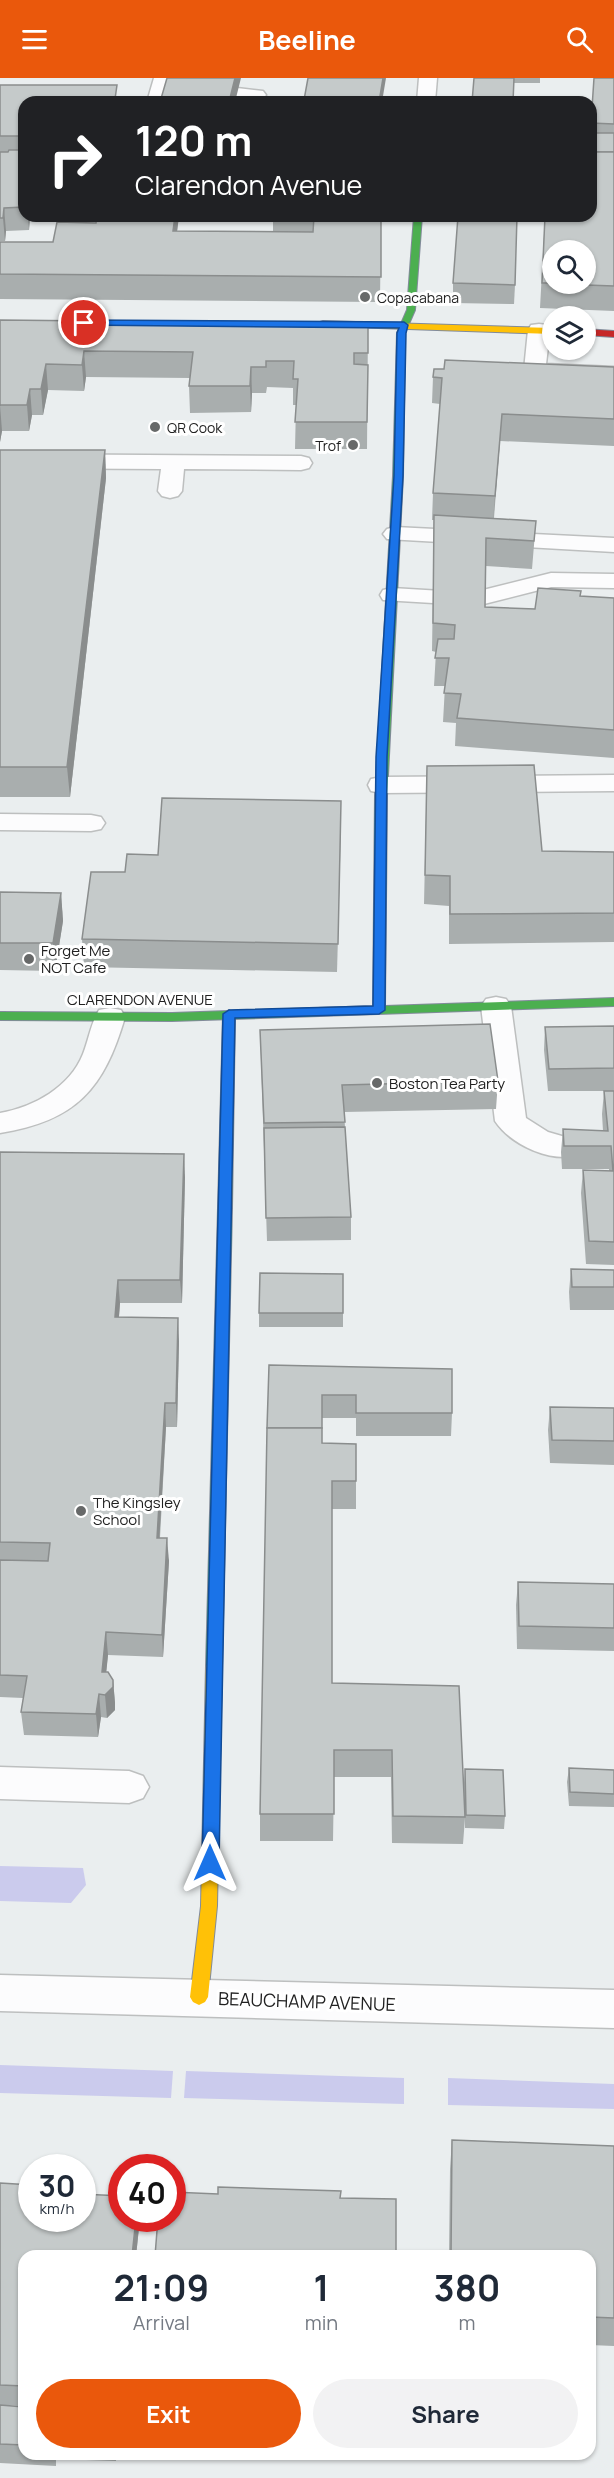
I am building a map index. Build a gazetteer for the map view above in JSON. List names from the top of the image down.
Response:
{
  "streets": {
    "street": ["CLARENDON AVENUE", "BEAUCHAMP AVENUE"]
  },
  "places": [
    "Copacabana",
    "QR Cook",
    "Trof",
    "Forget Me NOT Cafe",
    "Boston Tea Party",
    "The Kingsley School"
  ],
  "page": {
    "header": "Beeline",
    "turn": ["120 m", "Clarendon Avenue"],
    "speed": "30 km/h",
    "limit": "40",
    "eta": [
      "21:09",
      "Arrival",
      "1",
      "min",
      "380",
      "m"
    ],
    "buttons": ["Exit", "Share"]
  }
}
